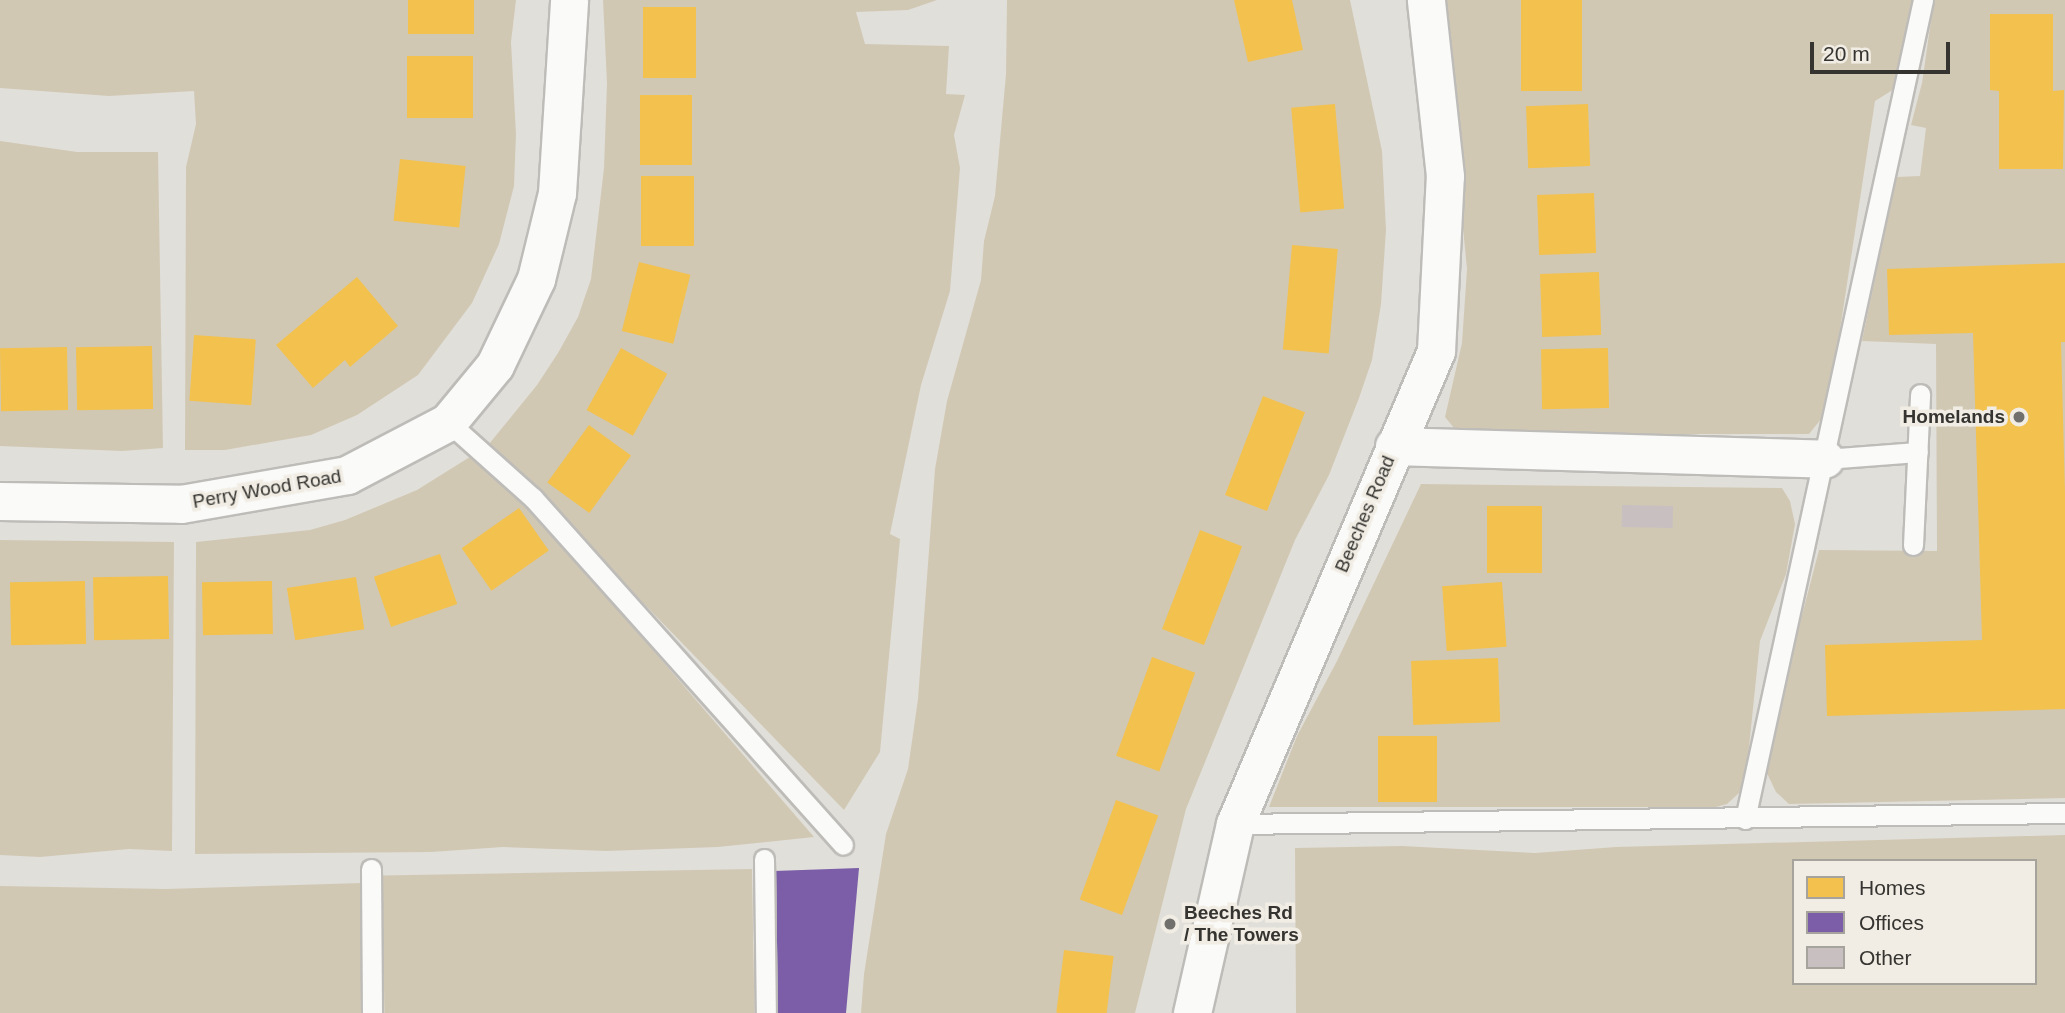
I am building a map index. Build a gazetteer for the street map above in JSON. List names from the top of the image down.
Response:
{
  "streets": {
    "street": ["Perry Wood Road", "Beeches Road"]
  },
  "places": ["Homelands", "Beeches Rd / The Towers"],
  "legend": ["Homes", "Offices", "Other"],
  "scale_bar": "20 m"
}
